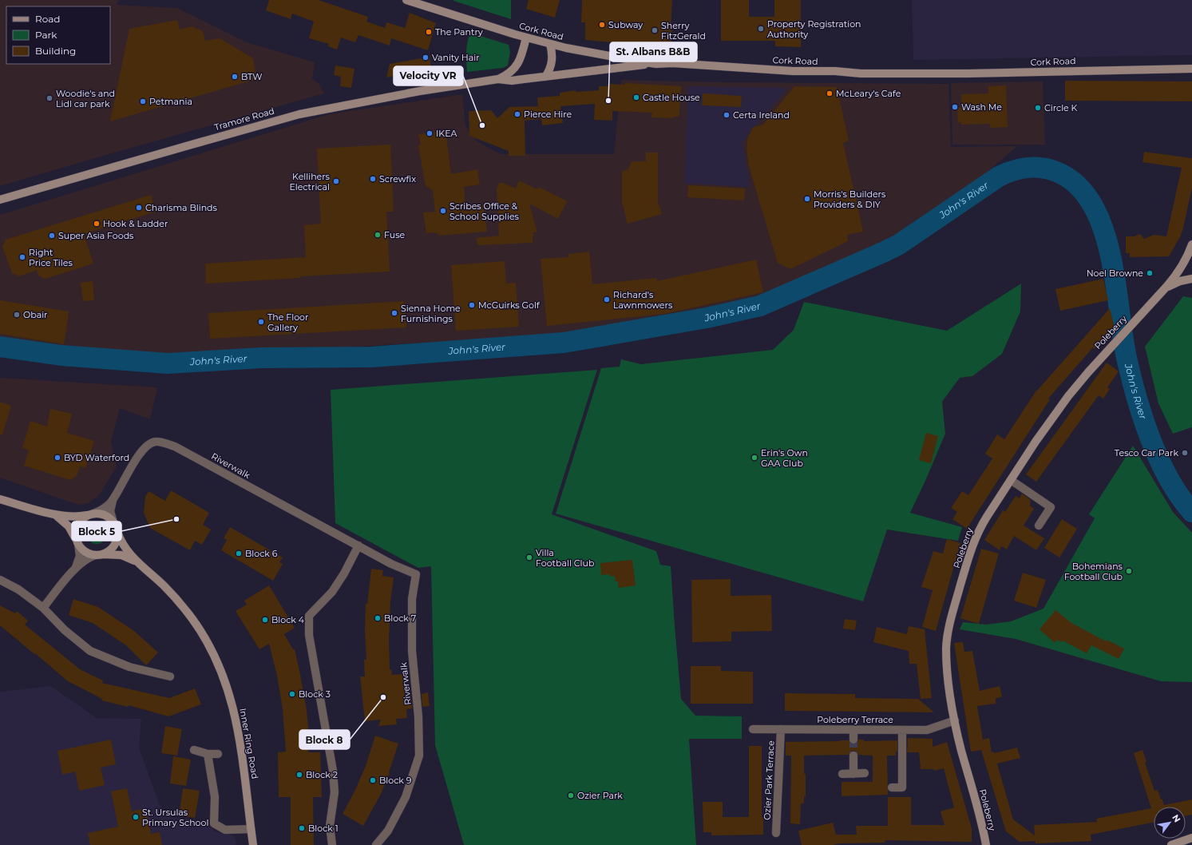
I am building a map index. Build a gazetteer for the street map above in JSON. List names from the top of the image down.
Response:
{
  "streets": {
    "main road": [
      "Cork Road",
      "Tramore Road",
      "Poleberry",
      "Inner Ring Road"
    ],
    "street": ["Riverwalk", "Poleberry Terrace", "Ozier Park Terrace"]
  },
  "crossings": [
    ["Cork Road", "Tramore Road"],
    ["Poleberry", "Poleberry Terrace"],
    ["Poleberry Terrace", "Ozier Park Terrace"]
  ],
  "water": ["John's River"],
  "places": [
    "Subway",
    "Property Registration Authority",
    "Sherry FitzGerald",
    "The Pantry",
    "Vanity Hair",
    "BTW",
    "McLeary's Cafe",
    "Castle House",
    "Woodie's and Lidl car park",
    "St. Albans B&B",
    "Petmania",
    "Wash Me",
    "Circle K",
    "Pierce Hire",
    "Certa Ireland",
    "Velocity VR",
    "IKEA",
    "Screwfix",
    "Kellihers Electrical",
    "Morris's Builders Providers & DIY",
    "Charisma Blinds",
    "Scribes Office & School Supplies",
    "Hook & Ladder",
    "Fuse",
    "Super Asia Foods",
    "Right Price Tiles",
    "Noel Browne",
    "Richard's Lawnmowers",
    "McGuirks Golf",
    "Sienna Home Furnishings",
    "Obair",
    "The Floor Gallery",
    "Tesco Car Park",
    "BYD Waterford",
    "Erin's Own GAA Club",
    "Block 5",
    "Block 6",
    "Villa Football Club",
    "Bohemians Football Club",
    "Block 7",
    "Block 4",
    "Block 3",
    "Block 8",
    "Block 2",
    "Block 9",
    "Ozier Park",
    "St. Ursulas Primary School",
    "Block 1"
  ],
  "legend": ["Road", "Park", "Building"],
  "north": "top right"
}
